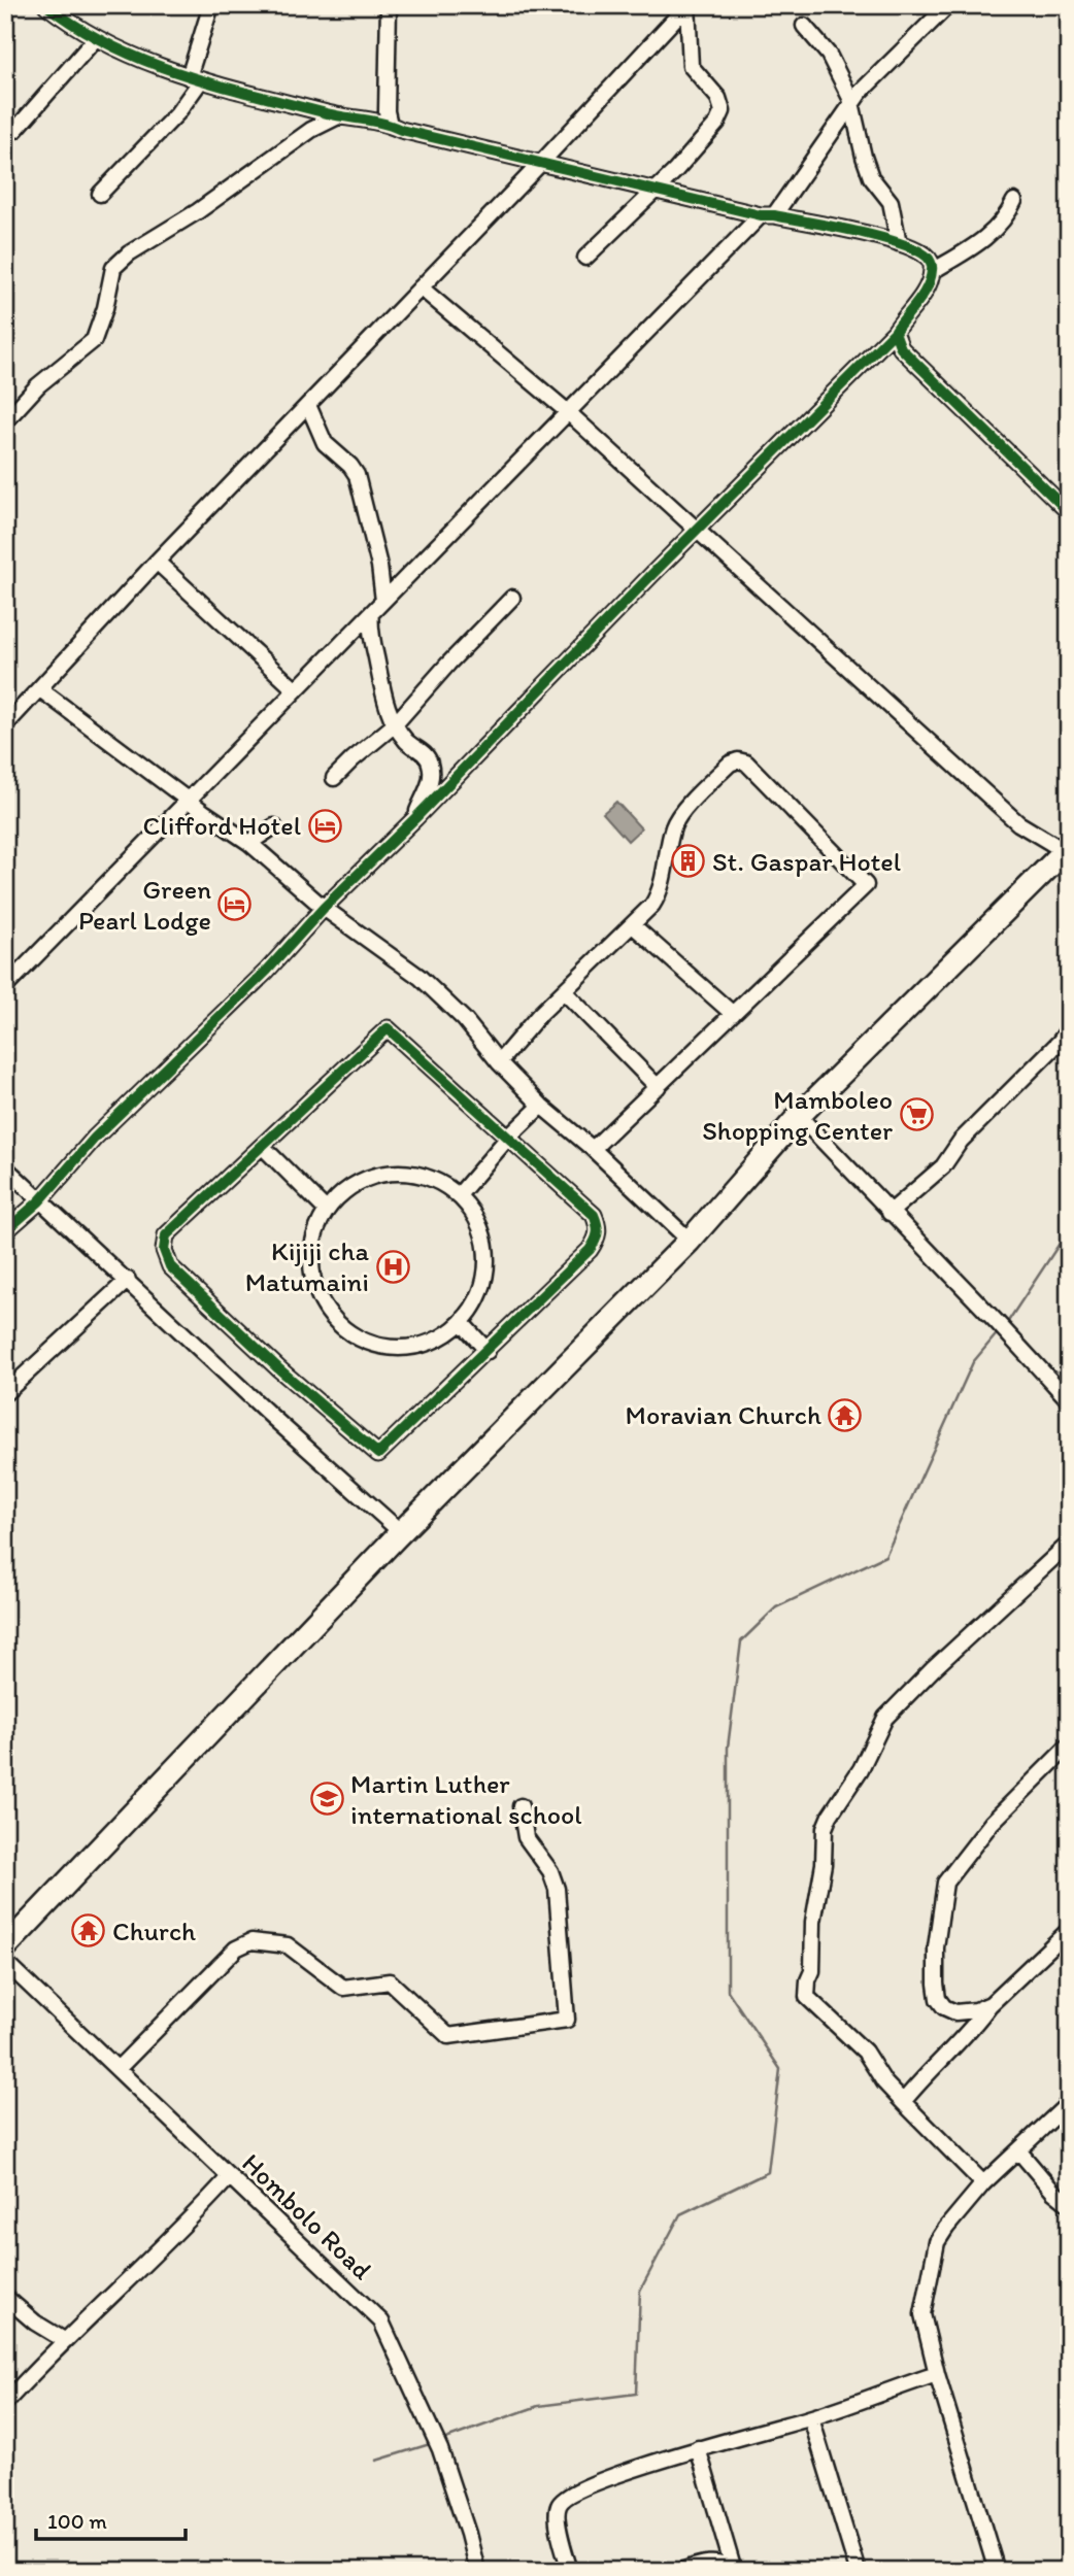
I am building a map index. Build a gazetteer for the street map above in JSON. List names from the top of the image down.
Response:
{
  "streets": {
    "street": ["Hombolo Road"]
  },
  "places": {
    "hotel": ["Clifford Hotel", "Green Pearl Lodge"],
    "building": ["St. Gaspar Hotel"],
    "supermarket": ["Mamboleo Shopping Center"],
    "hospital": ["Kijiji cha Matumaini"],
    "temple": ["Moravian Church", "Church"],
    "school or university": ["Martin Luther international school"]
  },
  "scale_bar": "100 m"
}
